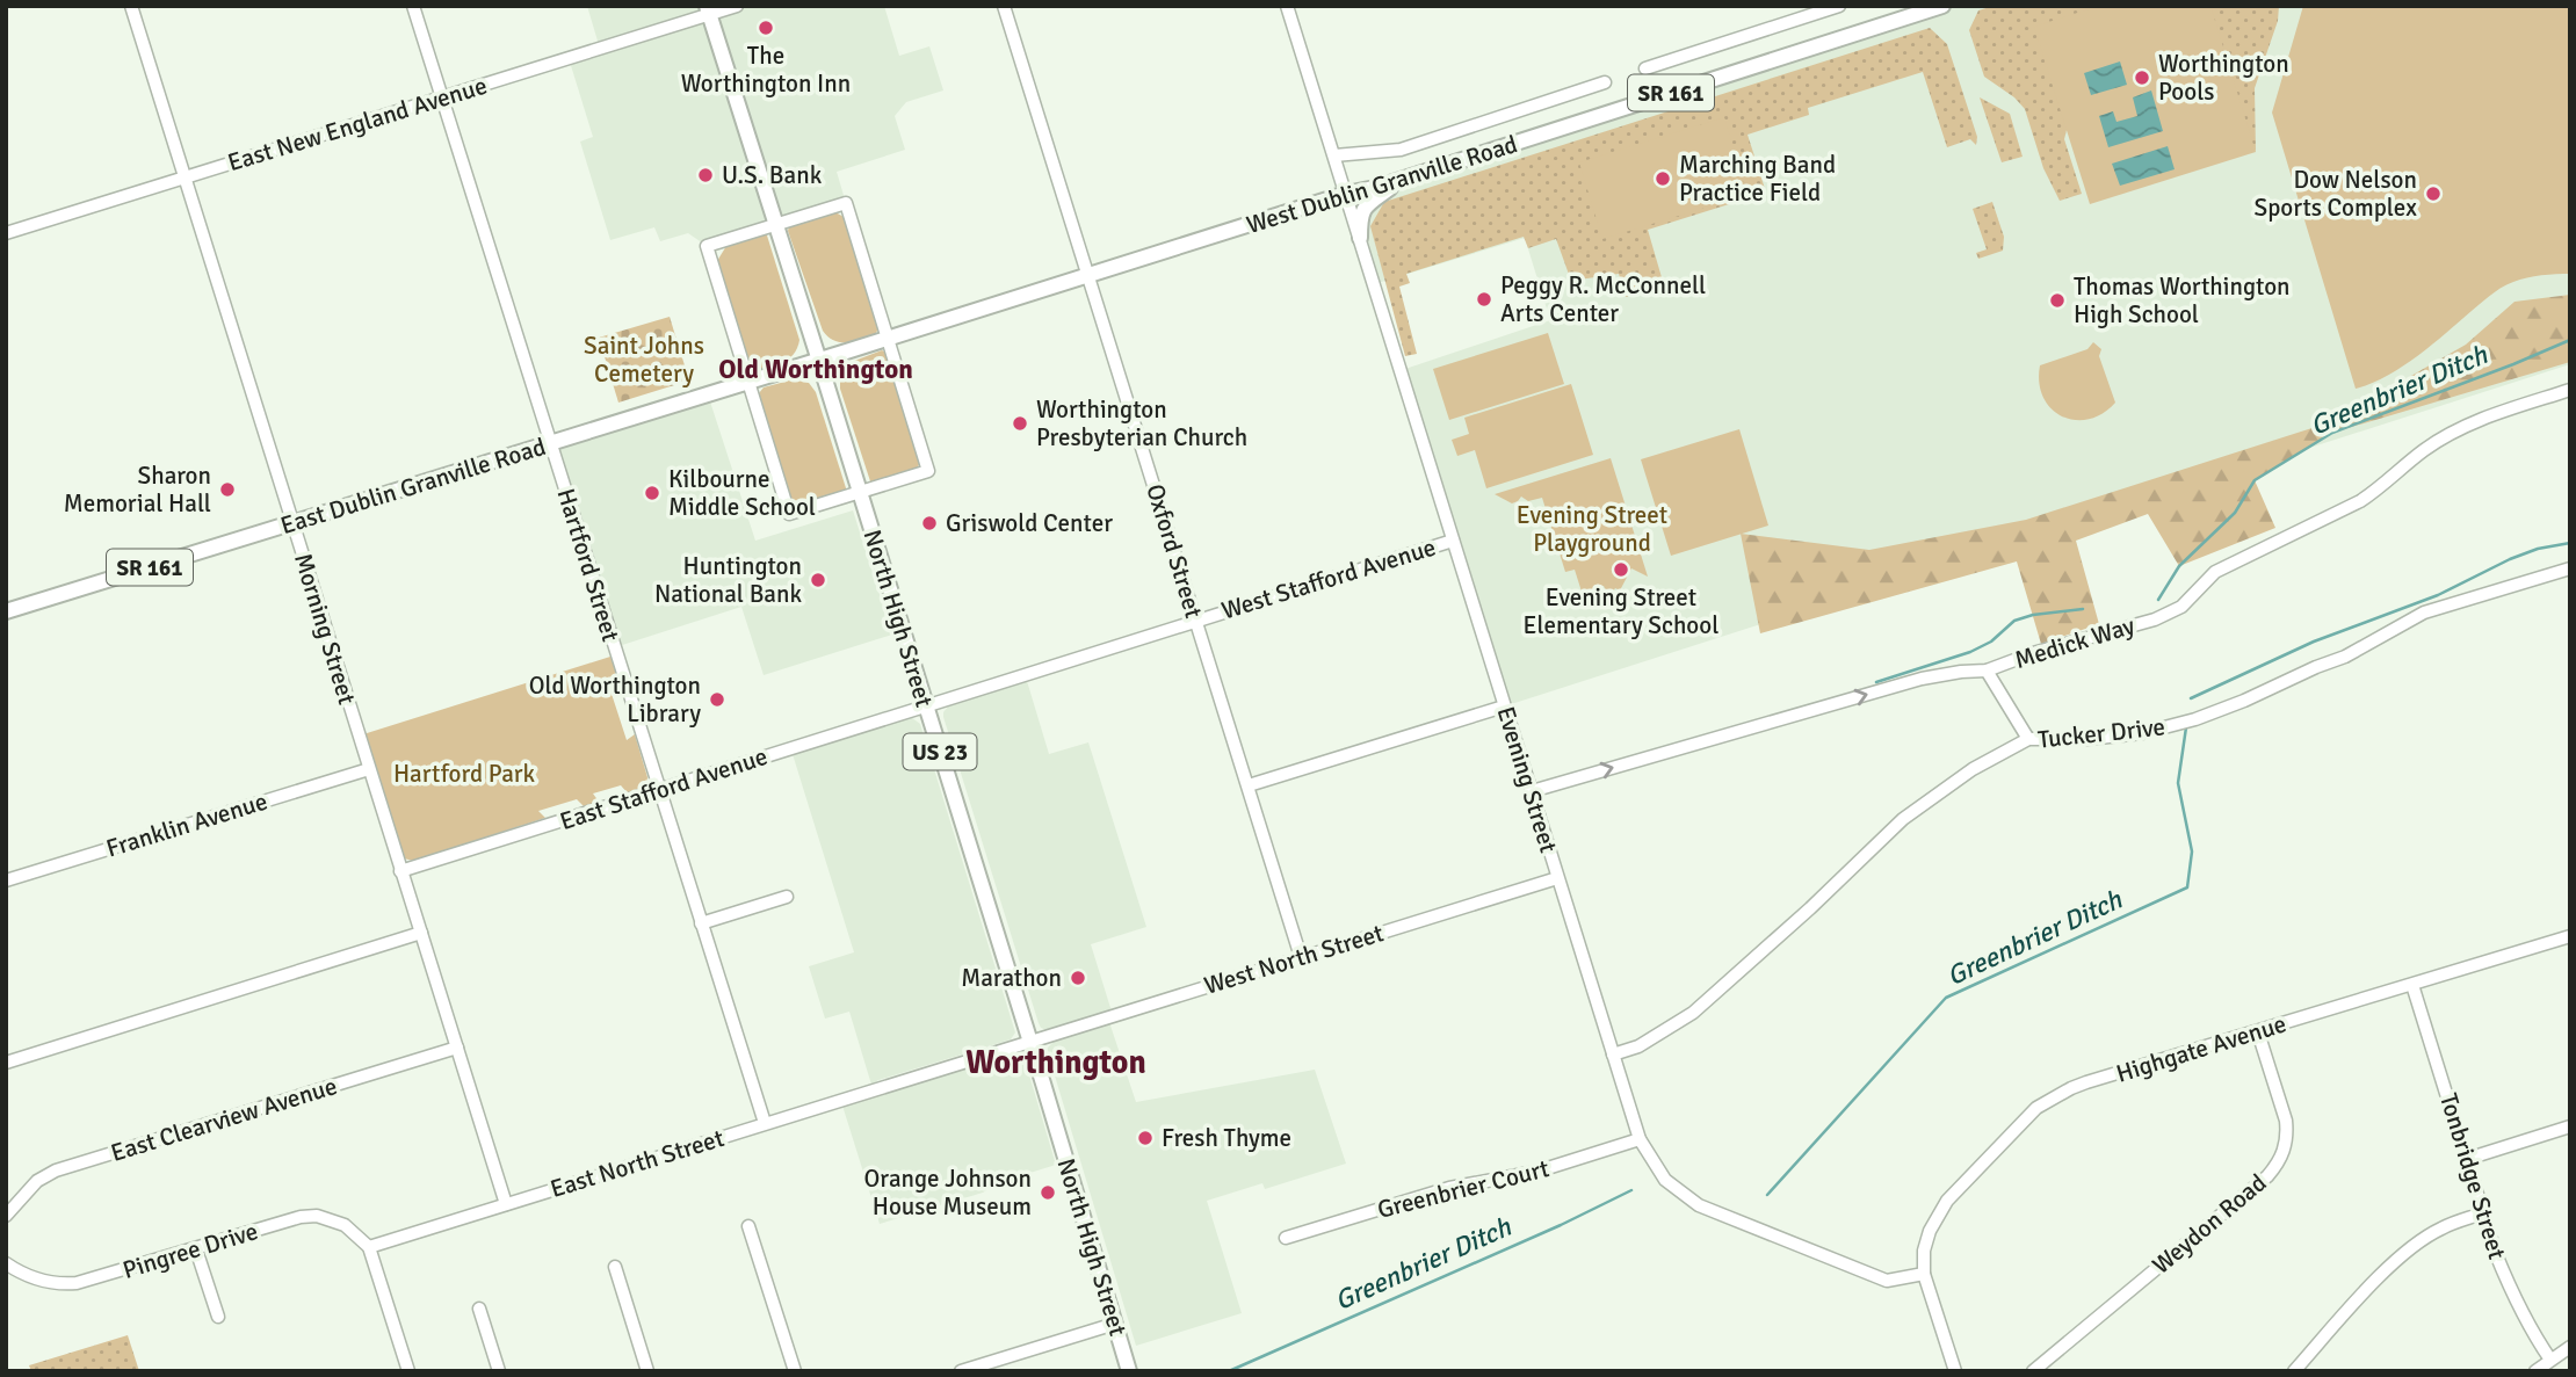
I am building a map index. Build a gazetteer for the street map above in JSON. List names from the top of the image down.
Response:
{
  "streets": {
    "main road": [
      "SR 161",
      "West Dublin Granville Road",
      "East Dublin Granville Road",
      "North High Street",
      "US 23"
    ],
    "street": [
      "East New England Avenue",
      "Oxford Street",
      "Hartford Street",
      "West Stafford Avenue",
      "Morning Street",
      "Medick Way",
      "Tucker Drive",
      "Evening Street",
      "East Stafford Avenue",
      "Franklin Avenue",
      "West North Street",
      "Highgate Avenue",
      "East Clearview Avenue",
      "East North Street",
      "Tonbridge Street",
      "Greenbrier Court",
      "Weydon Road",
      "Pingree Drive"
    ]
  },
  "crossings": [
    ["East New England Avenue", "Hartford Street"],
    ["East New England Avenue", "North High Street"],
    ["East New England Avenue", "Morning Street"],
    ["West Dublin Granville Road", "East Dublin Granville Road"],
    ["West Dublin Granville Road", "Oxford Street"],
    ["West Dublin Granville Road", "North High Street"],
    ["West Dublin Granville Road", "Evening Street"],
    ["East Dublin Granville Road", "Hartford Street"],
    ["East Dublin Granville Road", "North High Street"],
    ["East Dublin Granville Road", "Morning Street"],
    ["Oxford Street", "West Stafford Avenue"],
    ["Oxford Street", "West North Street"],
    ["Hartford Street", "East Stafford Avenue"],
    ["Hartford Street", "East North Street"],
    ["West Stafford Avenue", "North High Street"],
    ["West Stafford Avenue", "Evening Street"],
    ["West Stafford Avenue", "East Stafford Avenue"],
    ["North High Street", "East Stafford Avenue"],
    ["North High Street", "West North Street"],
    ["North High Street", "East North Street"],
    ["Morning Street", "East Stafford Avenue"],
    ["Morning Street", "Franklin Avenue"],
    ["Morning Street", "East Clearview Avenue"],
    ["Morning Street", "East North Street"],
    ["Medick Way", "Evening Street"],
    ["Tucker Drive", "Evening Street"],
    ["Evening Street", "West North Street"],
    ["Evening Street", "Highgate Avenue"],
    ["Evening Street", "Greenbrier Court"],
    ["West North Street", "East North Street"],
    ["Highgate Avenue", "Tonbridge Street"],
    ["Highgate Avenue", "Weydon Road"],
    ["East North Street", "Pingree Drive"]
  ],
  "one_way": ["Medick Way"],
  "districts": ["Old Worthington", "Worthington"],
  "water": ["Greenbrier Ditch"],
  "parks": ["Saint Johns Cemetery", "Evening Street Playground", "Hartford Park"],
  "places": [
    "The Worthington Inn",
    "Worthington Pools",
    "U.S. Bank",
    "Marching Band Practice Field",
    "Dow Nelson Sports Complex",
    "Peggy R. McConnell Arts Center",
    "Thomas Worthington High School",
    "Worthington Presbyterian Church",
    "Sharon Memorial Hall",
    "Kilbourne Middle School",
    "Griswold Center",
    "Evening Street Elementary School",
    "Huntington National Bank",
    "Old Worthington Library",
    "Marathon",
    "Fresh Thyme",
    "Orange Johnson House Museum"
  ]
}
